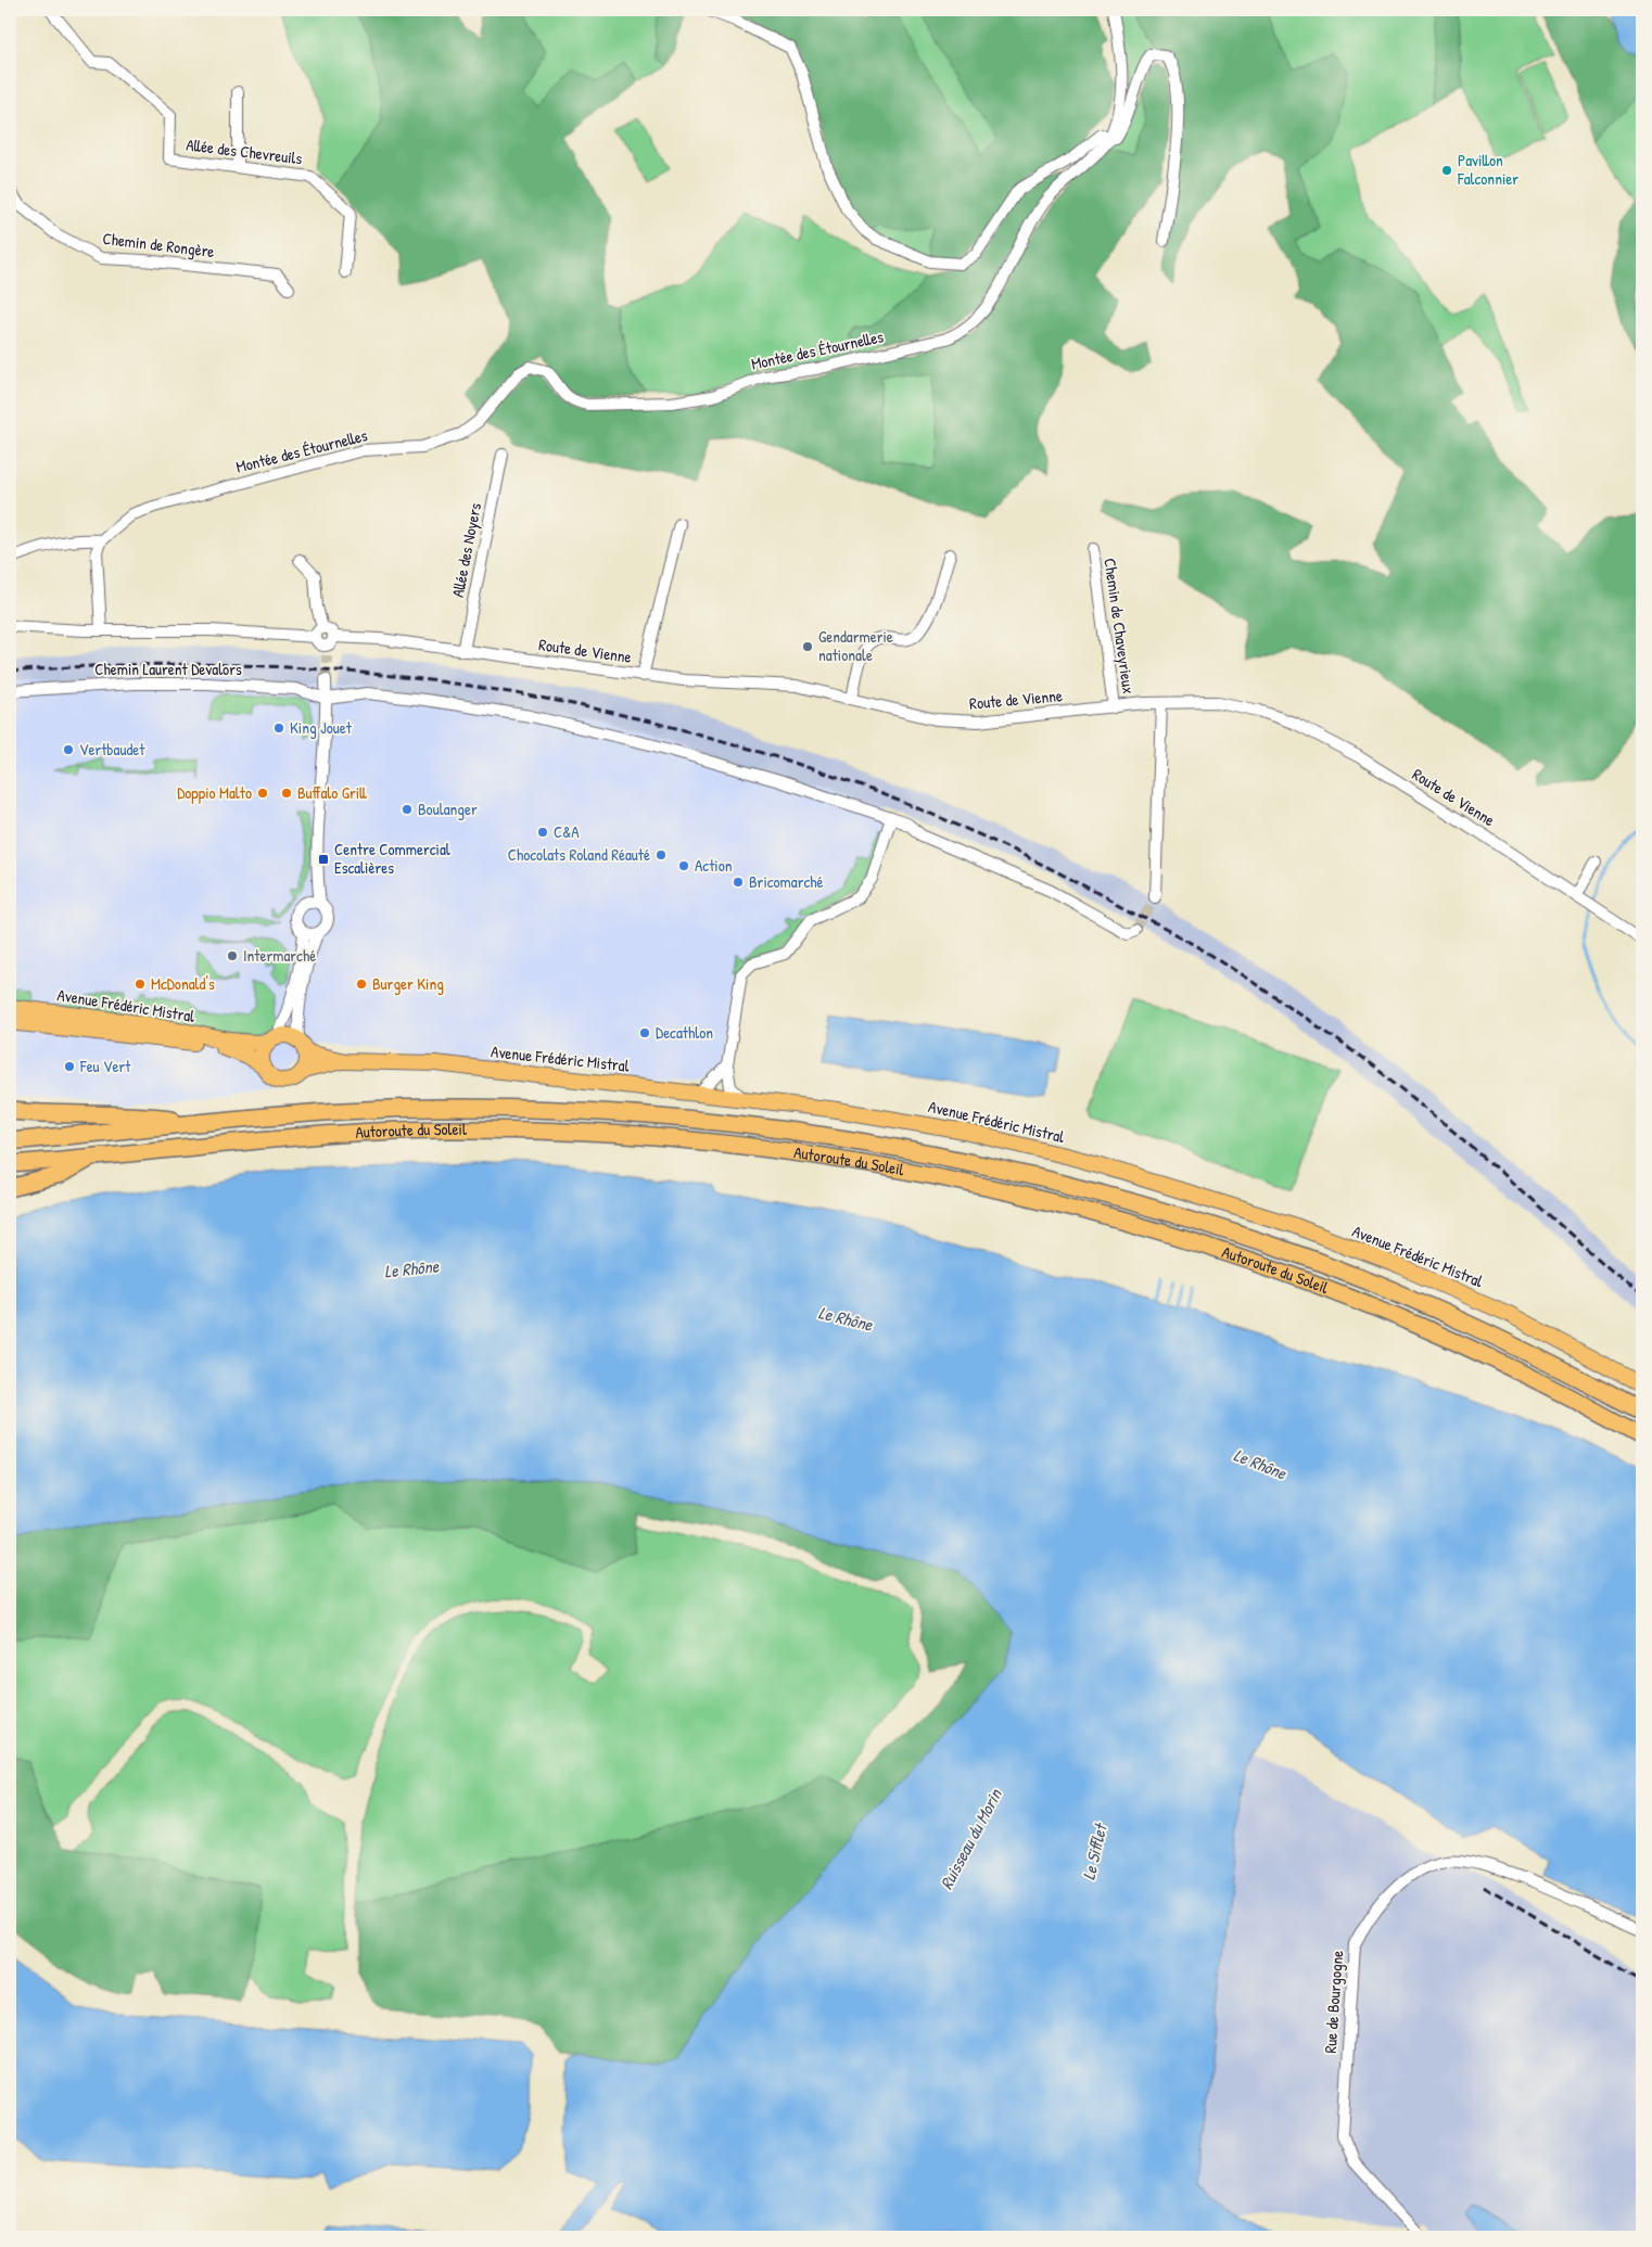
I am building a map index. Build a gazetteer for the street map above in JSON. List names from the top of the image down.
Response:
{
  "streets": {
    "highway": ["Autoroute du Soleil"],
    "main road": ["Avenue Frédéric Mistral"],
    "street": [
      "Allée des Chevreuils",
      "Chemin de Rongère",
      "Montée des Étournelles",
      "Allée des Noyers",
      "Chemin de Chaveyrieux",
      "Route de Vienne",
      "Chemin Laurent Devalors",
      "Rue de Bourgogne"
    ]
  },
  "crossings": [
    ["Allée des Noyers", "Route de Vienne"],
    ["Chemin de Chaveyrieux", "Route de Vienne"]
  ],
  "water": ["Le Rhône", "Ruisseau du Morin", "Le Sifflet"],
  "places": {
    "other": [
      "Pavillon Falconnier",
      "Gendarmerie nationale",
      "King Jouet",
      "Vertbaudet",
      "Doppio Malto",
      "Buffalo Grill",
      "Boulanger",
      "C&A",
      "Chocolats Roland Réauté",
      "Action",
      "Bricomarché",
      "Intermarché",
      "McDonald's",
      "Burger King",
      "Decathlon",
      "Feu Vert"
    ],
    "transit": ["Centre Commercial Escalières"]
  }
}
